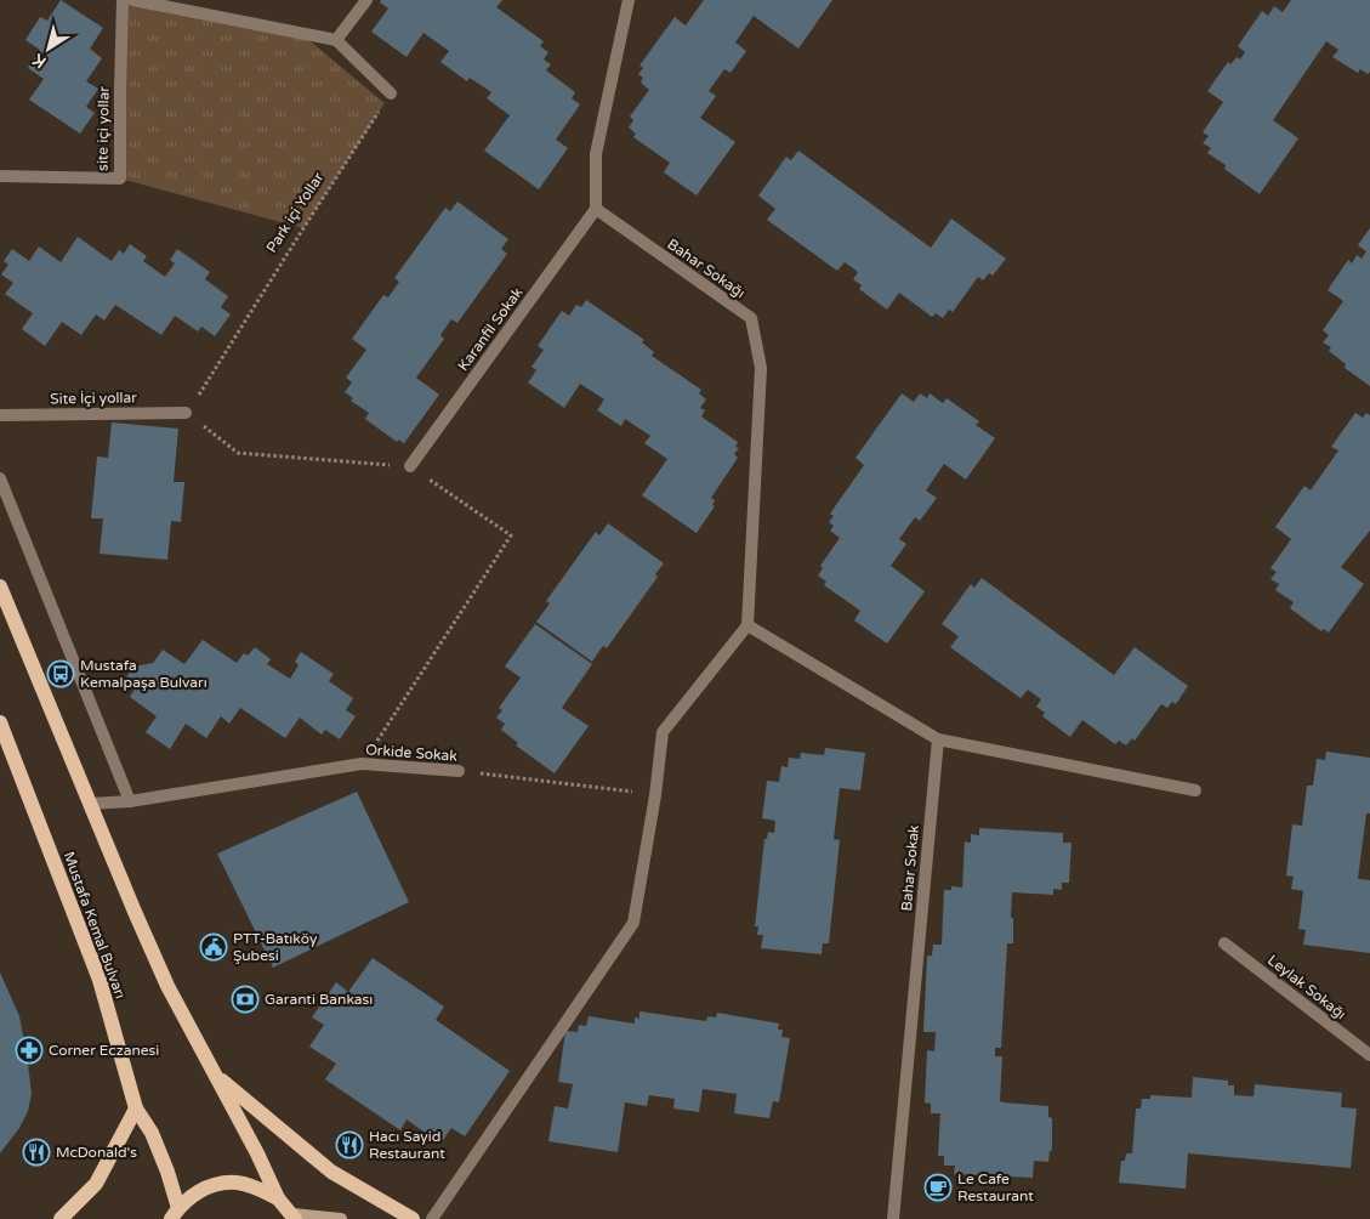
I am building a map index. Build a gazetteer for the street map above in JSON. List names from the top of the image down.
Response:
{
  "streets": {
    "main road": ["Mustafa Kemal Bulvarı"],
    "street": [
      "site içi yollar",
      "Bahar Sokağı",
      "Karanfil Sokak",
      "Site İçi yollar",
      "Orkide Sokak",
      "Bahar Sokak",
      "Leylak Sokağı"
    ],
    "path": ["Park içi Yollar"]
  },
  "crossings": [
    ["Park içi Yollar", "Site İçi yollar"],
    ["Bahar Sokağı", "Karanfil Sokak"]
  ],
  "places": {
    "bus stop": ["Mustafa Kemalpaşa Bulvarı"],
    "public building": ["PTT-Batıköy Şubesi"],
    "bank": ["Garanti Bankası"],
    "pharmacy": ["Corner Eczanesi"],
    "restaurant": ["Hacı Sayid Restaurant", "McDonald's"],
    "cafe": ["Le Cafe Restaurant"]
  },
  "north": "bottom left"
}
